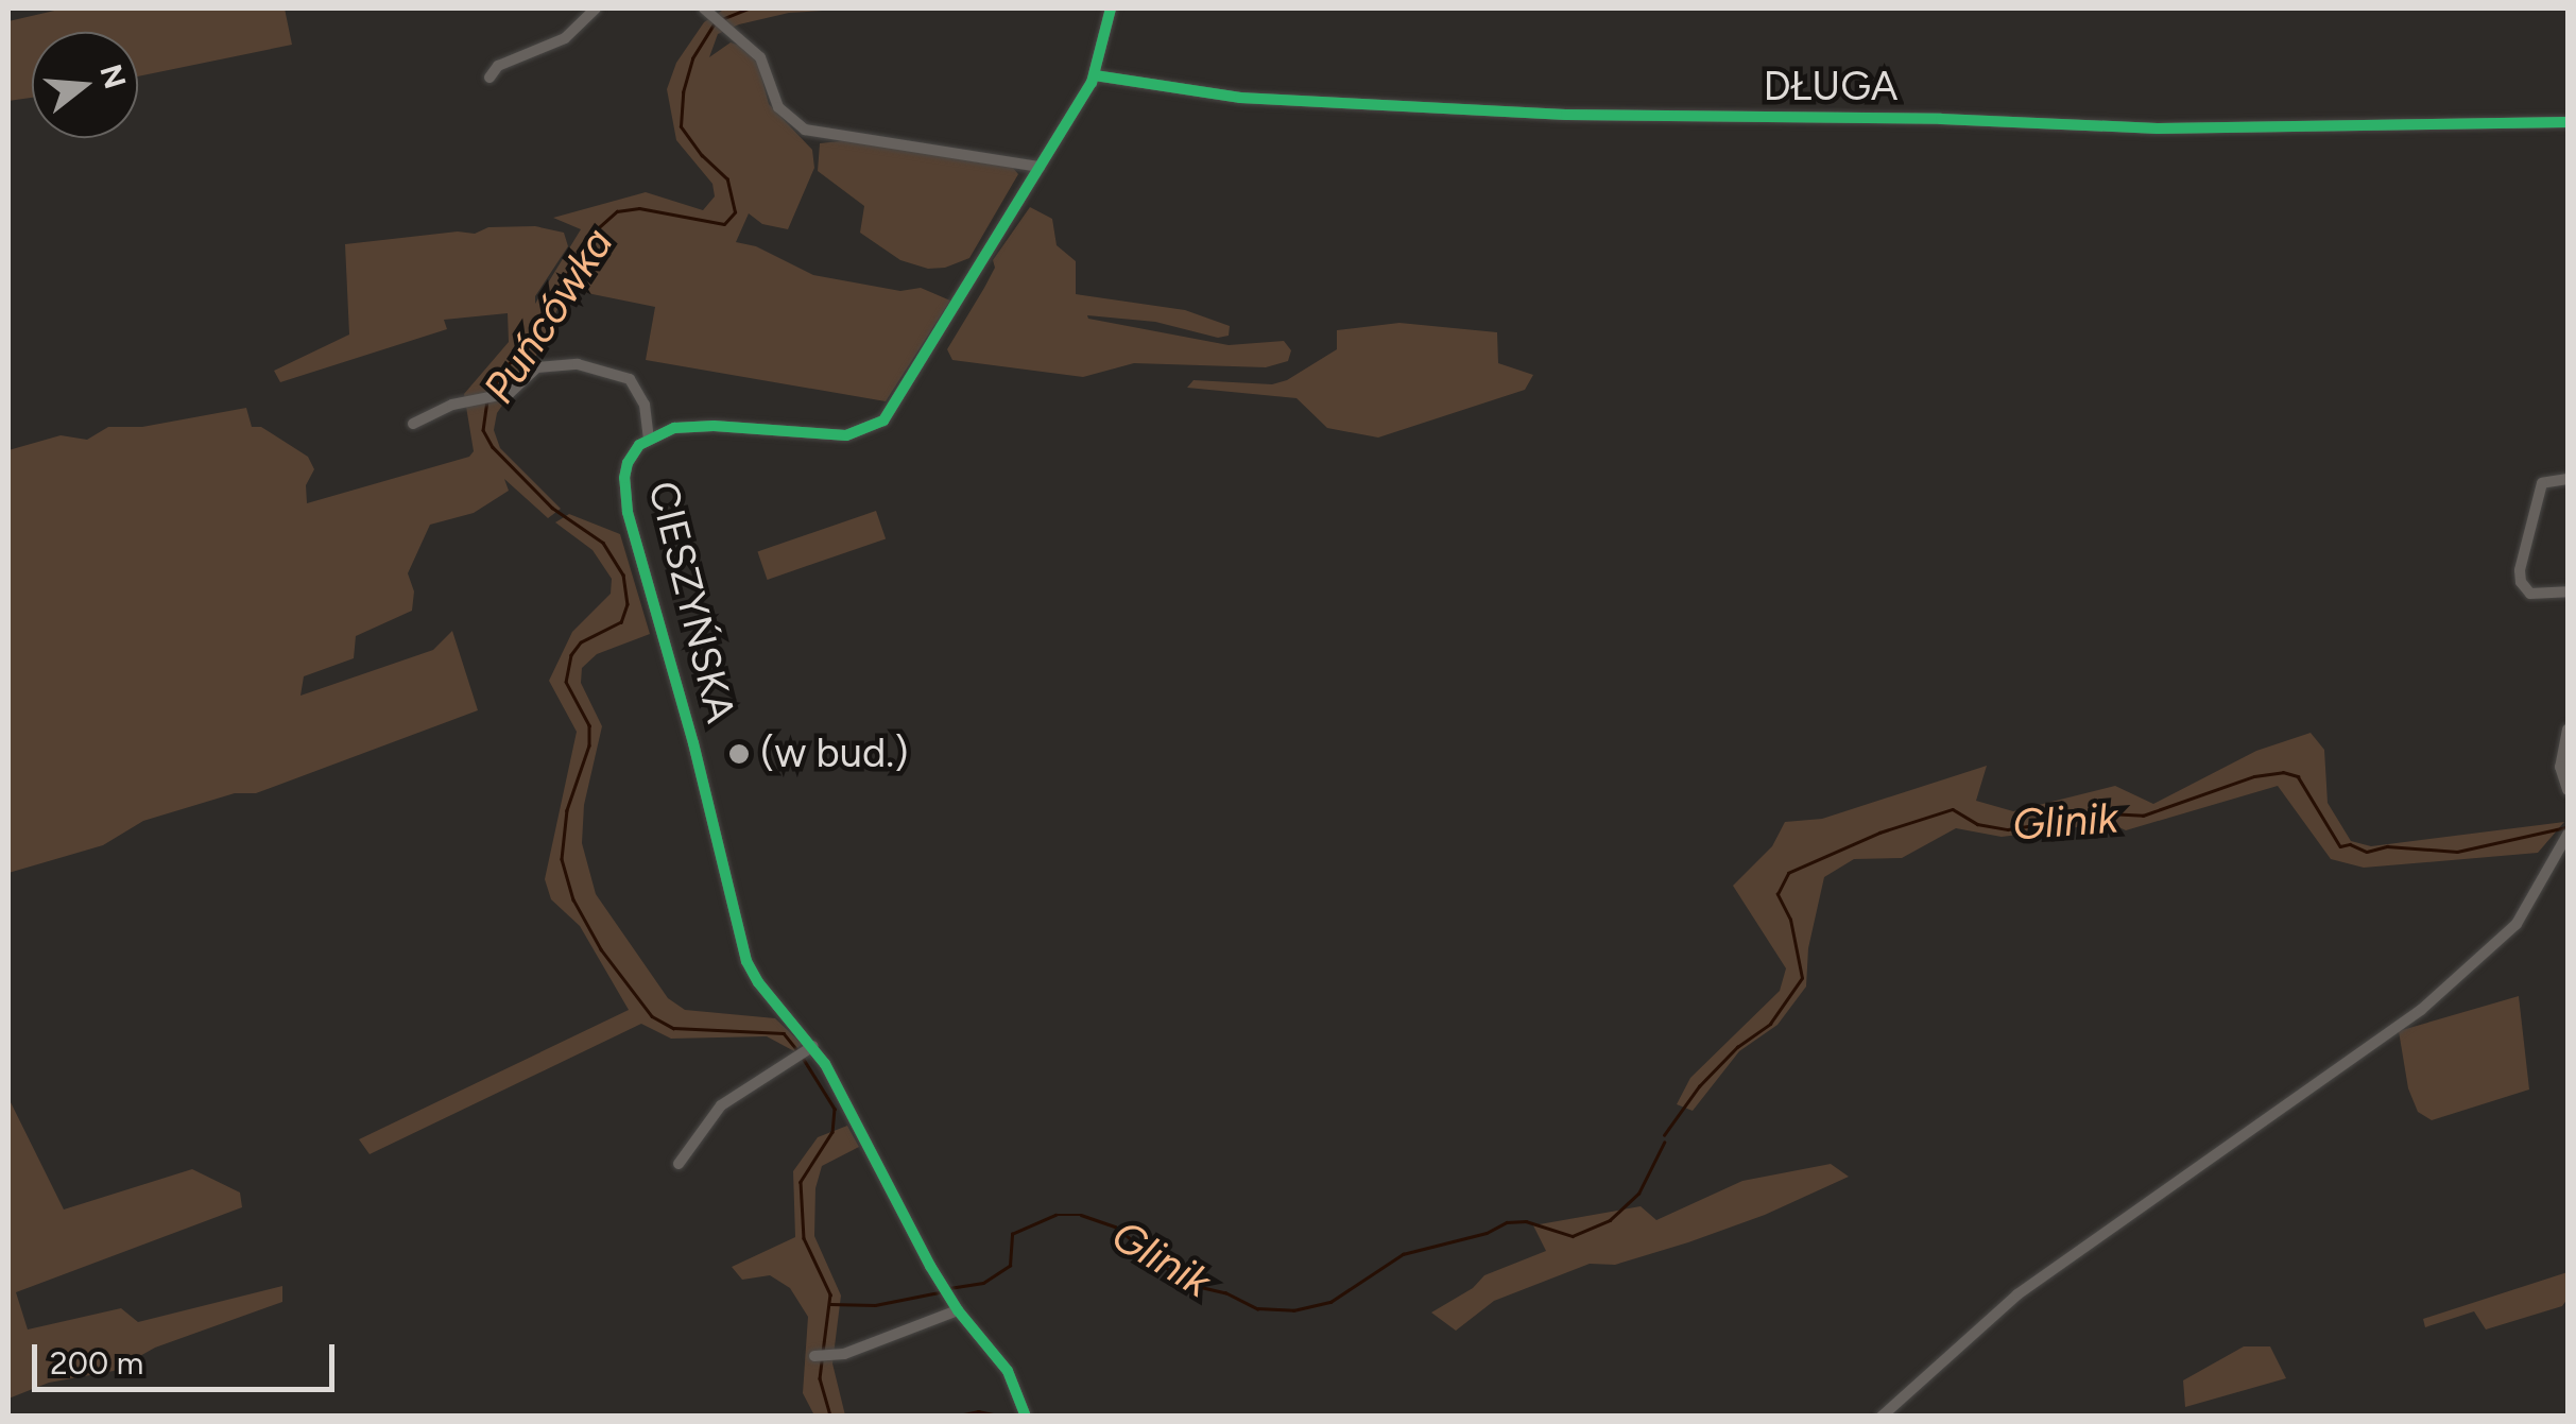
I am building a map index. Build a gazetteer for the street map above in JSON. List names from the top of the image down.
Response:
{
  "streets": {
    "street": ["DŁUGA", "CIESZYŃSKA"]
  },
  "crossings": [
    ["DŁUGA", "CIESZYŃSKA"]
  ],
  "water": ["Puńcówka", "Glinik"],
  "places": ["(w bud.)"],
  "scale_bar": "200 m",
  "north": "right"
}
